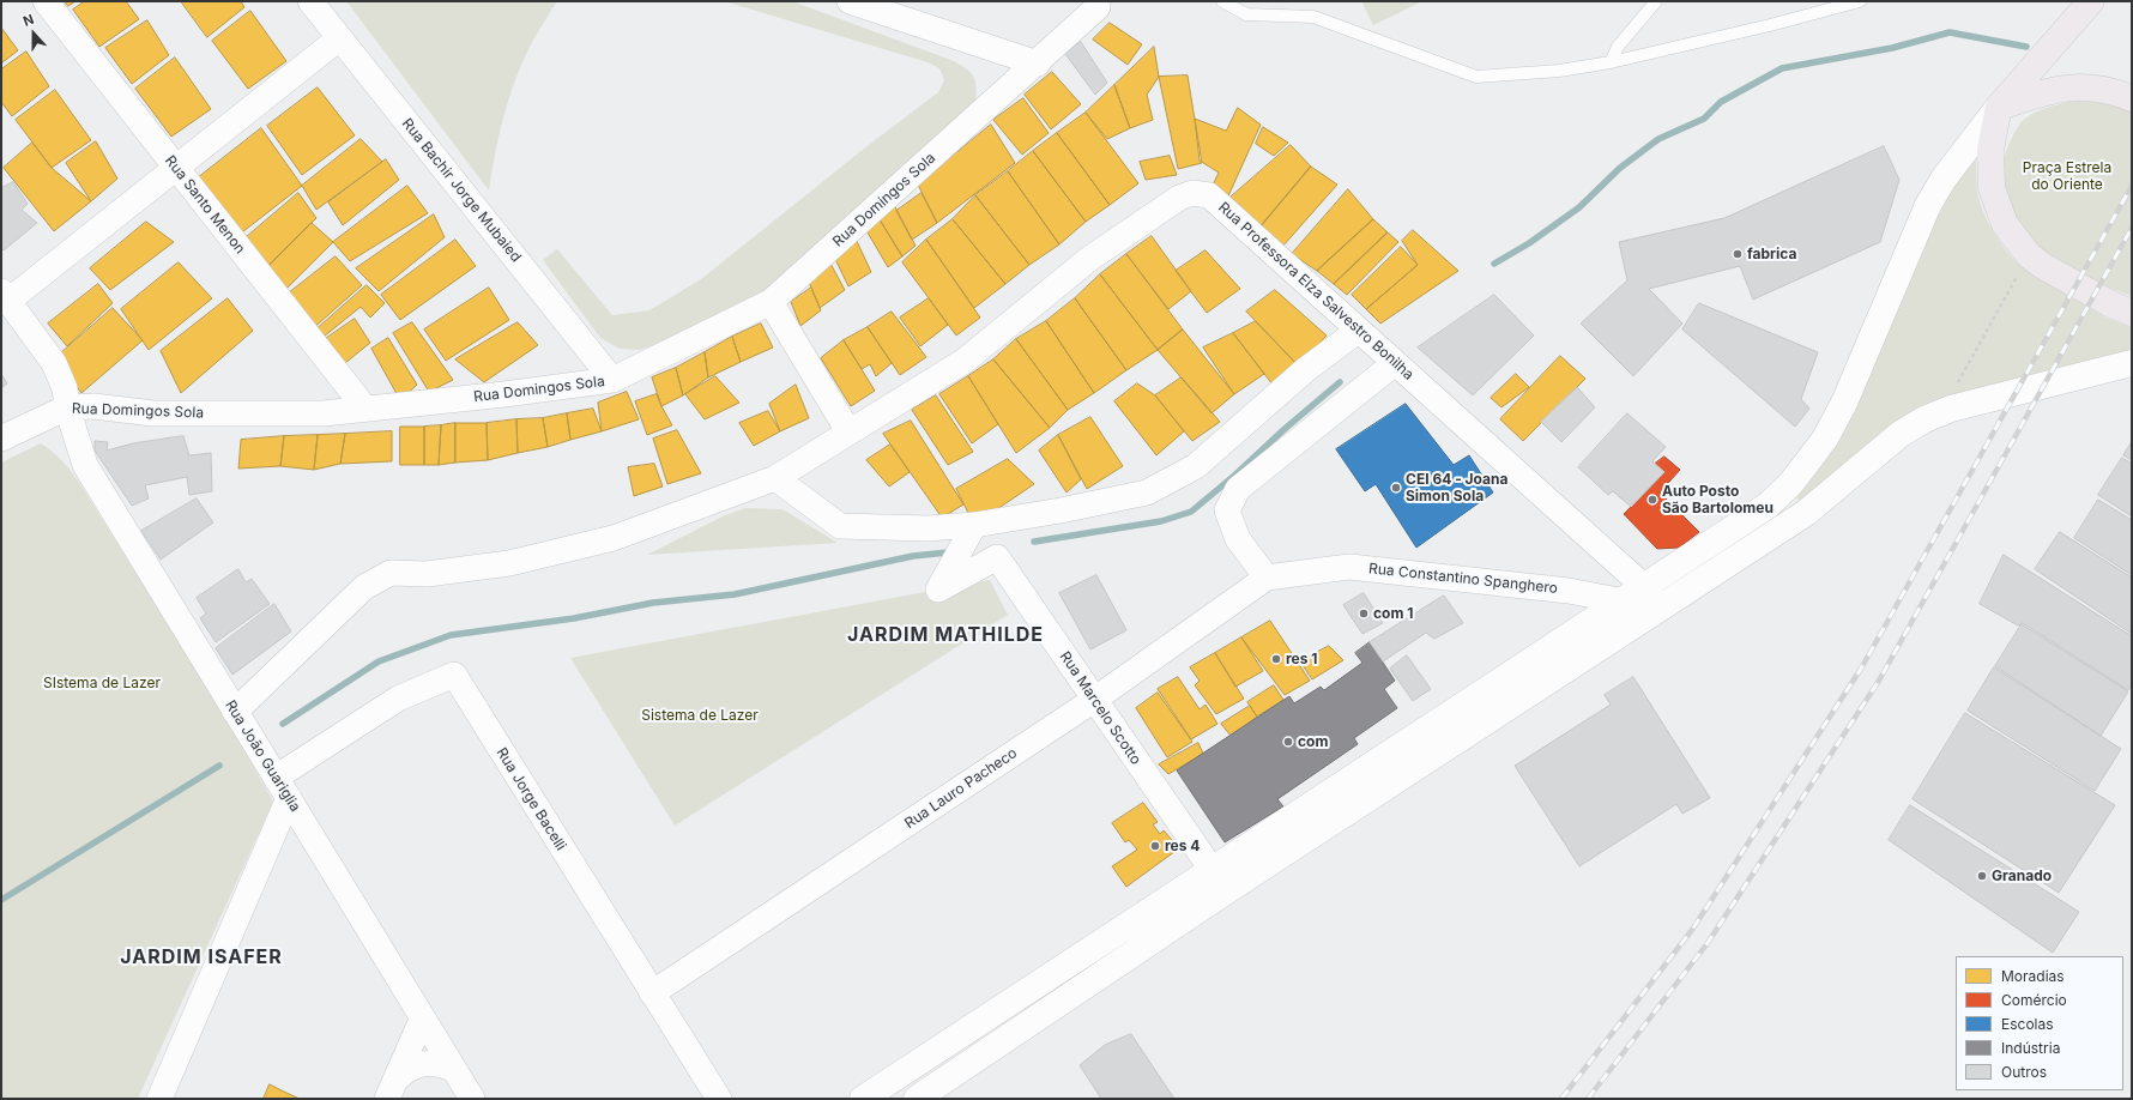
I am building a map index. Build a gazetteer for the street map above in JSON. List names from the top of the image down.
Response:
{
  "streets": {
    "street": [
      "Rua Bachir Jorge Mubaied",
      "Rua Domingos Sola",
      "Rua Santo Menon",
      "Rua Professora Elza Salvestro Bonilha",
      "Rua Constantino Spanghero",
      "Rua Marcelo Scotto",
      "Rua João Guariglia",
      "Rua Lauro Pacheco",
      "Rua Jorge Bacelli"
    ]
  },
  "crossings": [
    ["Rua Bachir Jorge Mubaied", "Rua Domingos Sola"],
    ["Rua Domingos Sola", "Rua Santo Menon"],
    ["Rua Domingos Sola", "Rua João Guariglia"],
    ["Rua Professora Elza Salvestro Bonilha", "Rua Constantino Spanghero"],
    ["Rua Professora Elza Salvestro Bonilha", "Rua João Guariglia"],
    ["Rua Constantino Spanghero", "Rua Lauro Pacheco"],
    ["Rua Marcelo Scotto", "Rua Lauro Pacheco"],
    ["Rua João Guariglia", "Rua Jorge Bacelli"],
    ["Rua Lauro Pacheco", "Rua Jorge Bacelli"]
  ],
  "districts": ["JARDIM MATHILDE", "JARDIM ISAFER"],
  "parks": ["Praça Estrela do Oriente", "SIstema de Lazer", "Sistema de Lazer"],
  "places": [
    "fabrica",
    "CEI 64 - Joana Simon Sola",
    "Auto Posto São Bartolomeu",
    "com 1",
    "res 1",
    "com",
    "res 4",
    "Granado"
  ],
  "legend": [
    "Moradias",
    "Comércio",
    "Escolas",
    "Indústria",
    "Outros"
  ],
  "north": "top"
}
